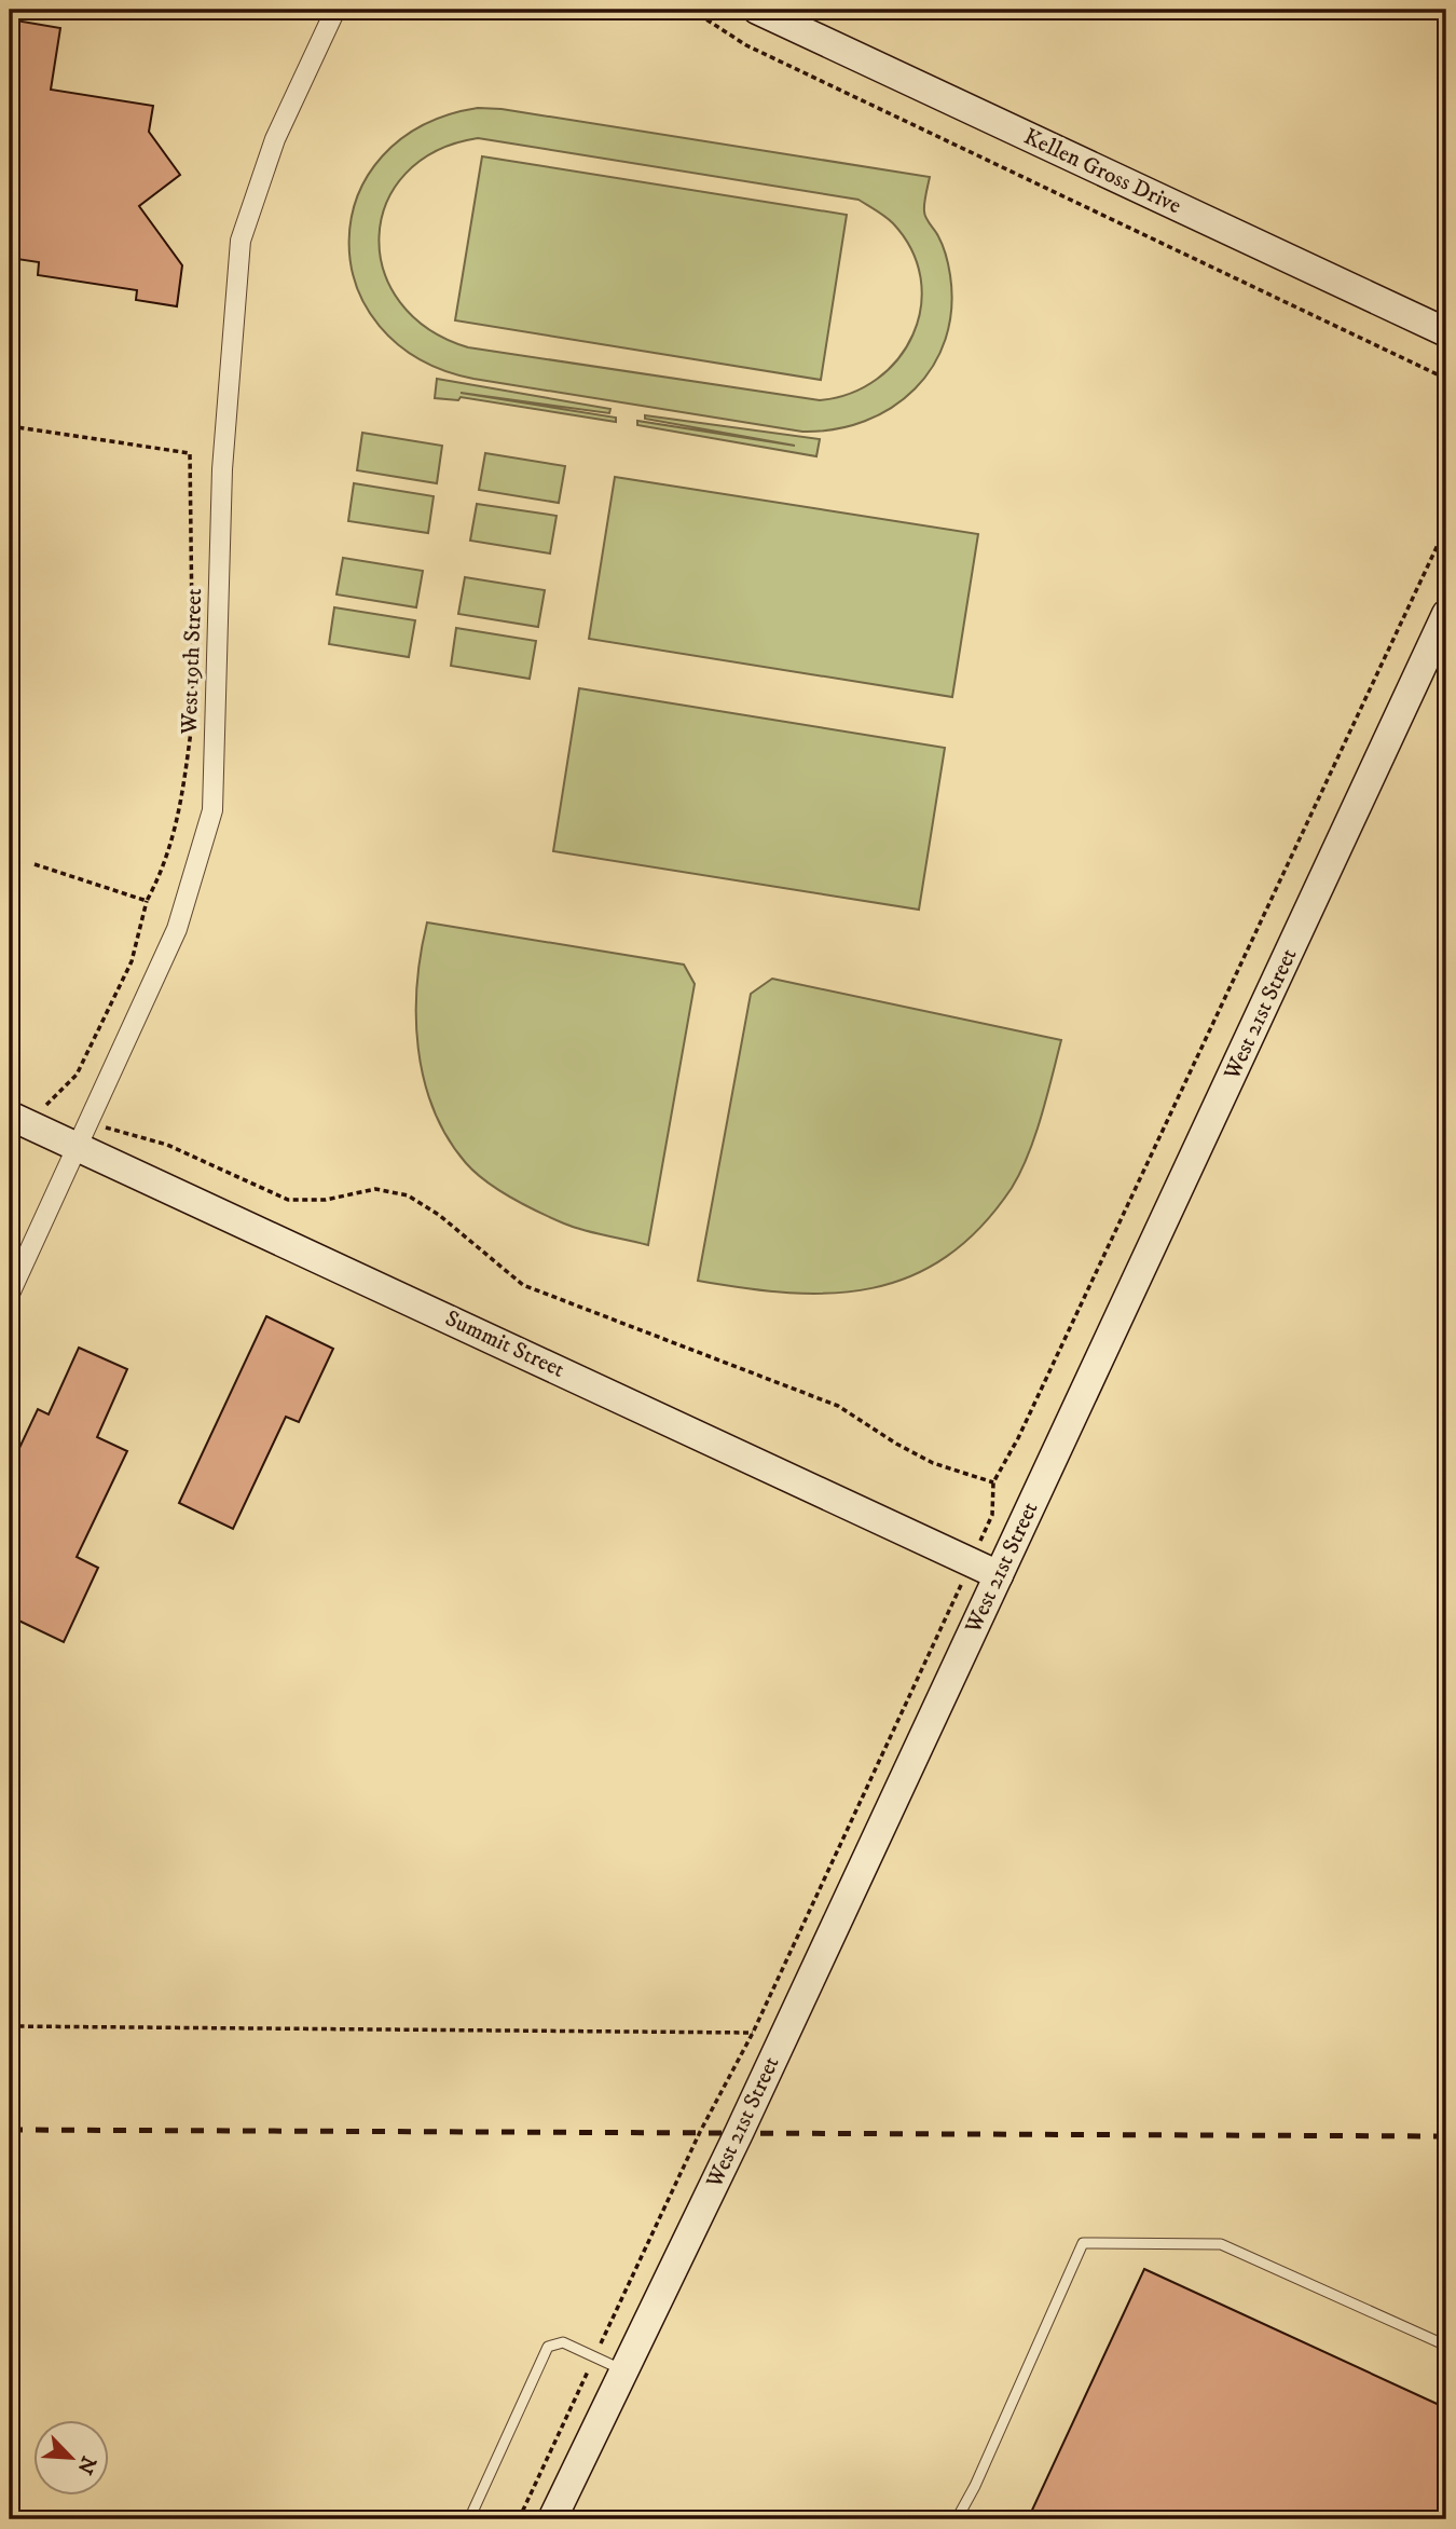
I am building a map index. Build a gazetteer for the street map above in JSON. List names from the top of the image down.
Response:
{
  "streets": {
    "street": [
      "Kellen Gross Drive",
      "West 19th Street",
      "West 21st Street",
      "Summit Street"
    ]
  },
  "crossings": [
    ["West 19th Street", "Summit Street"],
    ["West 21st Street", "Summit Street"]
  ],
  "north": "bottom right"
}
